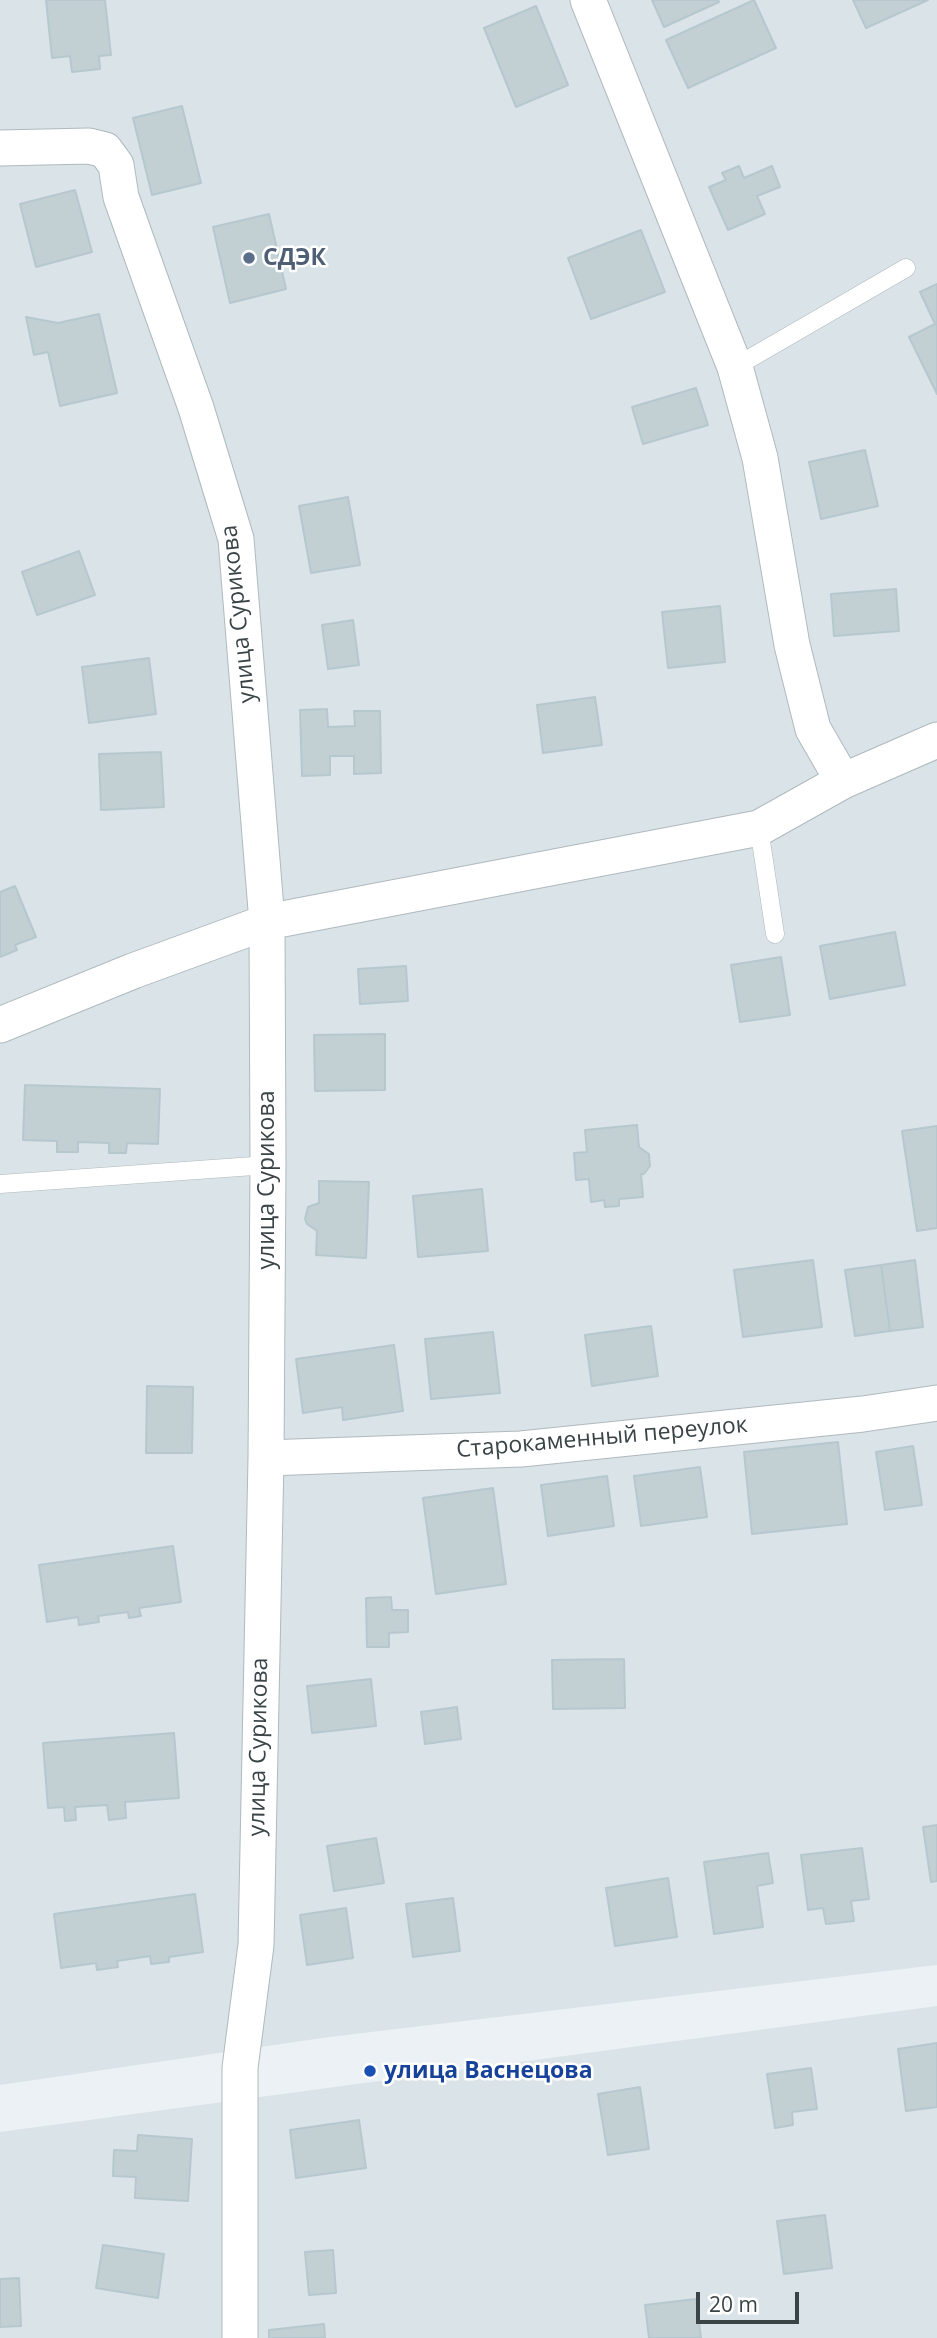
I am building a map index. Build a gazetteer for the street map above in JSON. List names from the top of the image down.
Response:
{
  "streets": {
    "street": ["улица Сурикова", "Старокаменный переулок"]
  },
  "crossings": [
    ["улица Сурикова", "Старокаменный переулок"]
  ],
  "places": ["СДЭК", "улица Васнецова"],
  "scale_bar": "20 m"
}
